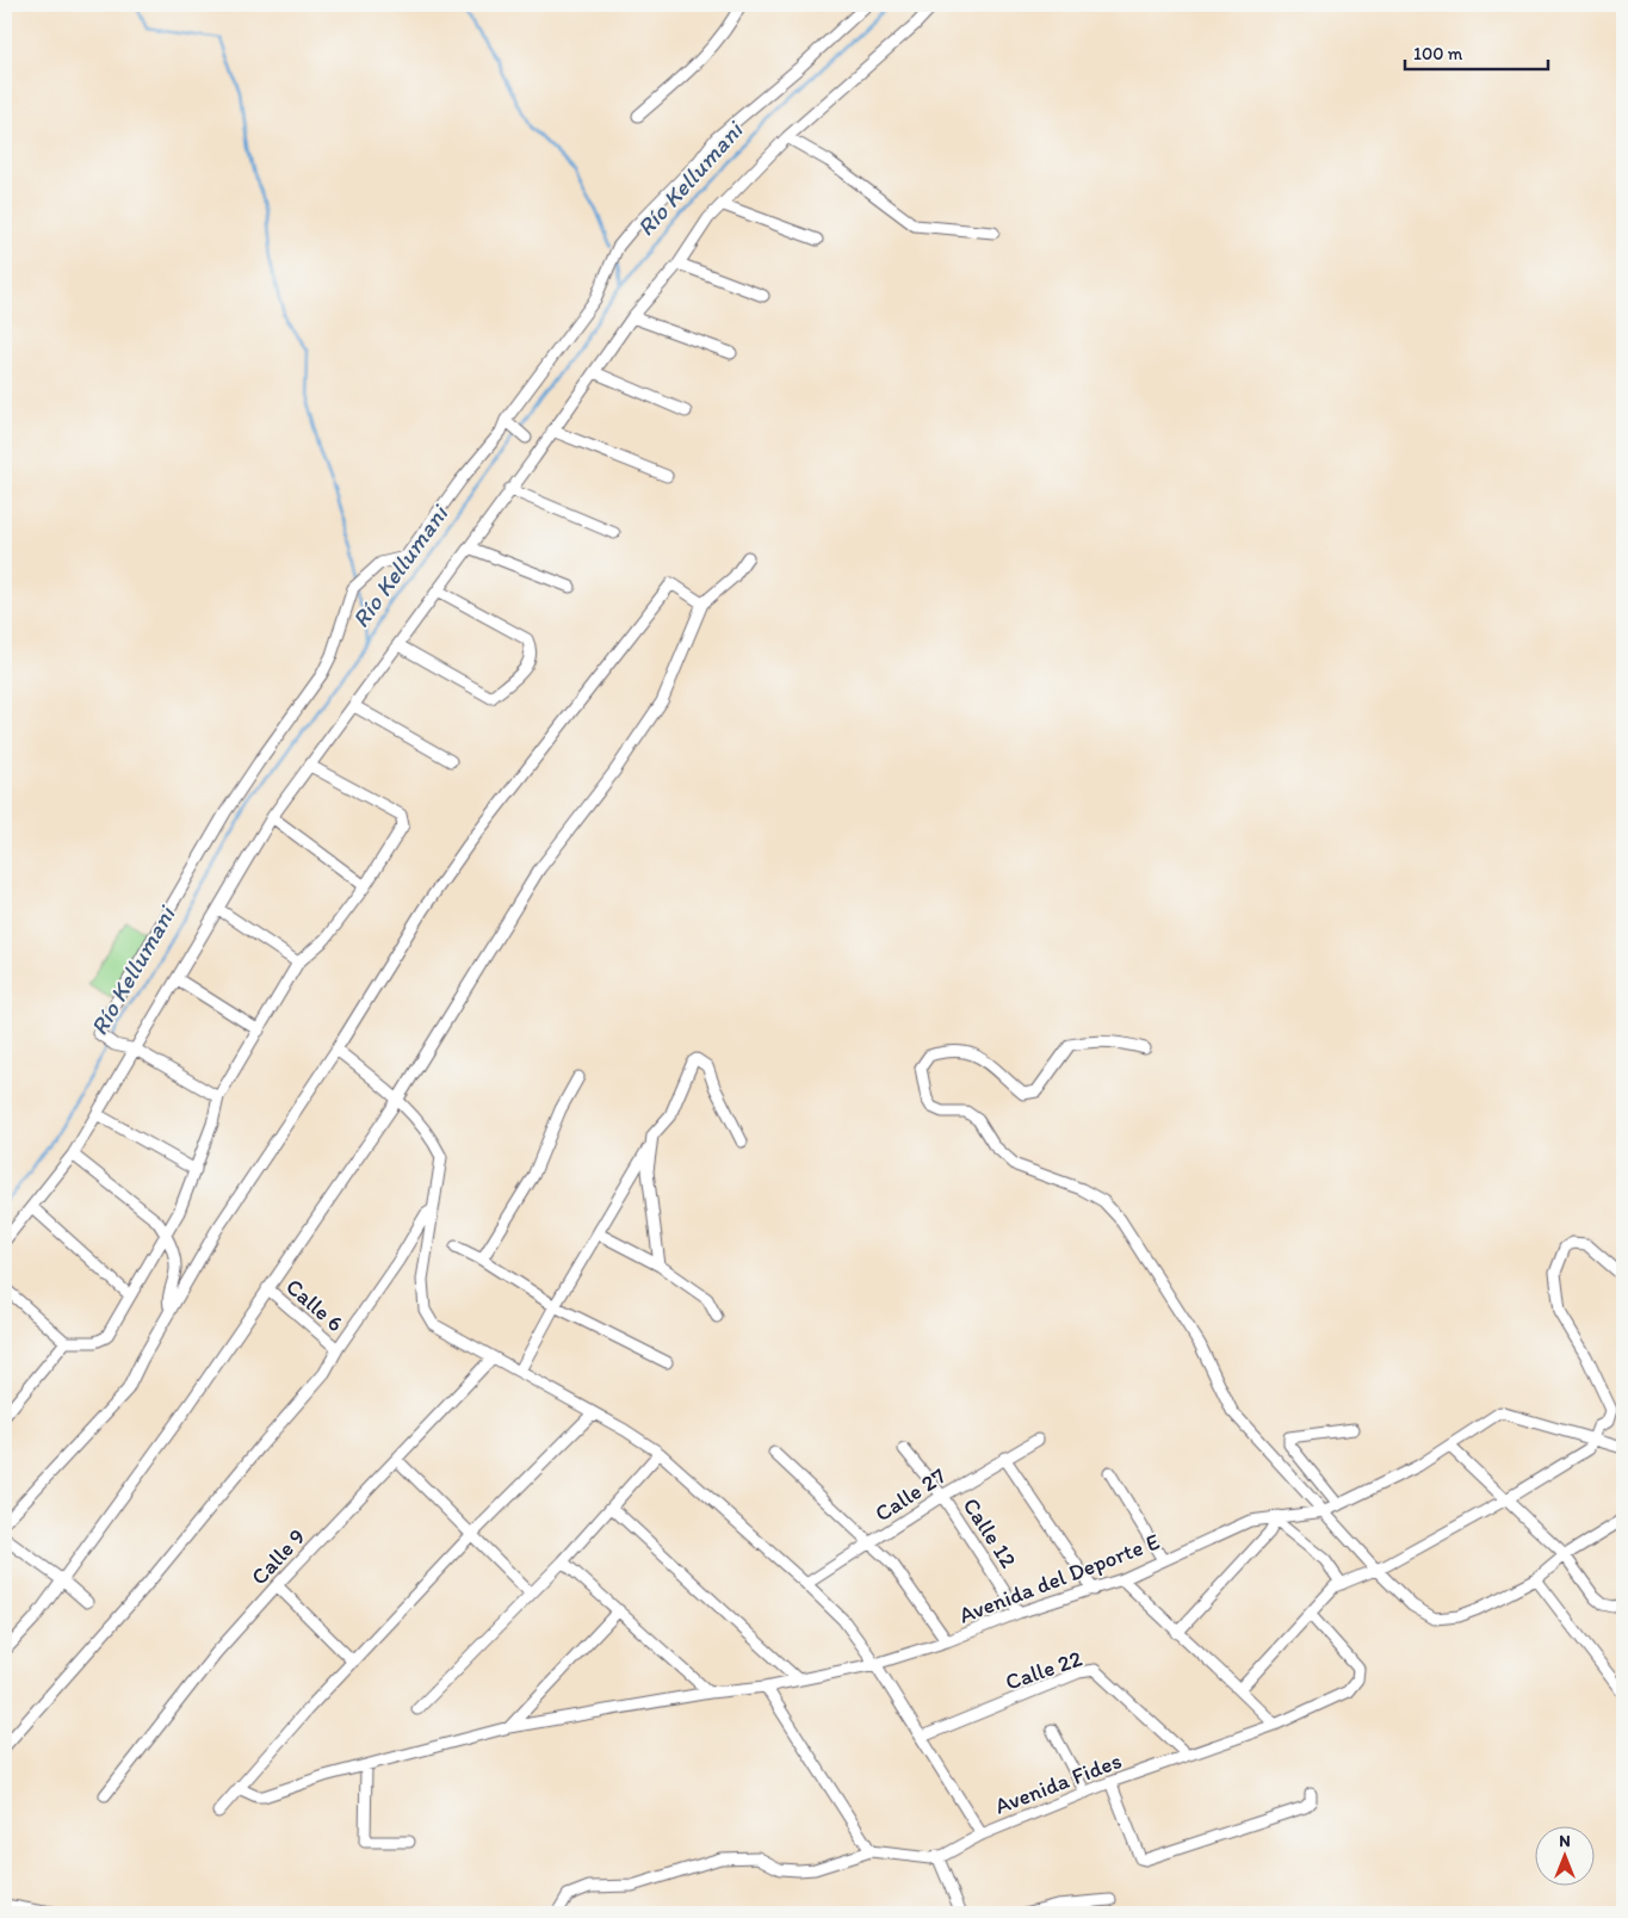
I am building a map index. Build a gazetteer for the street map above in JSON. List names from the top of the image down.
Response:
{
  "streets": {
    "street": [
      "Calle 6",
      "Calle 27",
      "Calle 12",
      "Calle 9",
      "Avenida del Deporte E",
      "Calle 22",
      "Avenida Fides"
    ]
  },
  "crossings": [
    ["Calle 27", "Calle 12"],
    ["Calle 12", "Avenida del Deporte E"],
    ["Calle 22", "Avenida Fides"]
  ],
  "water": ["Río Kellumani"],
  "scale_bar": "100 m",
  "north": "top"
}
